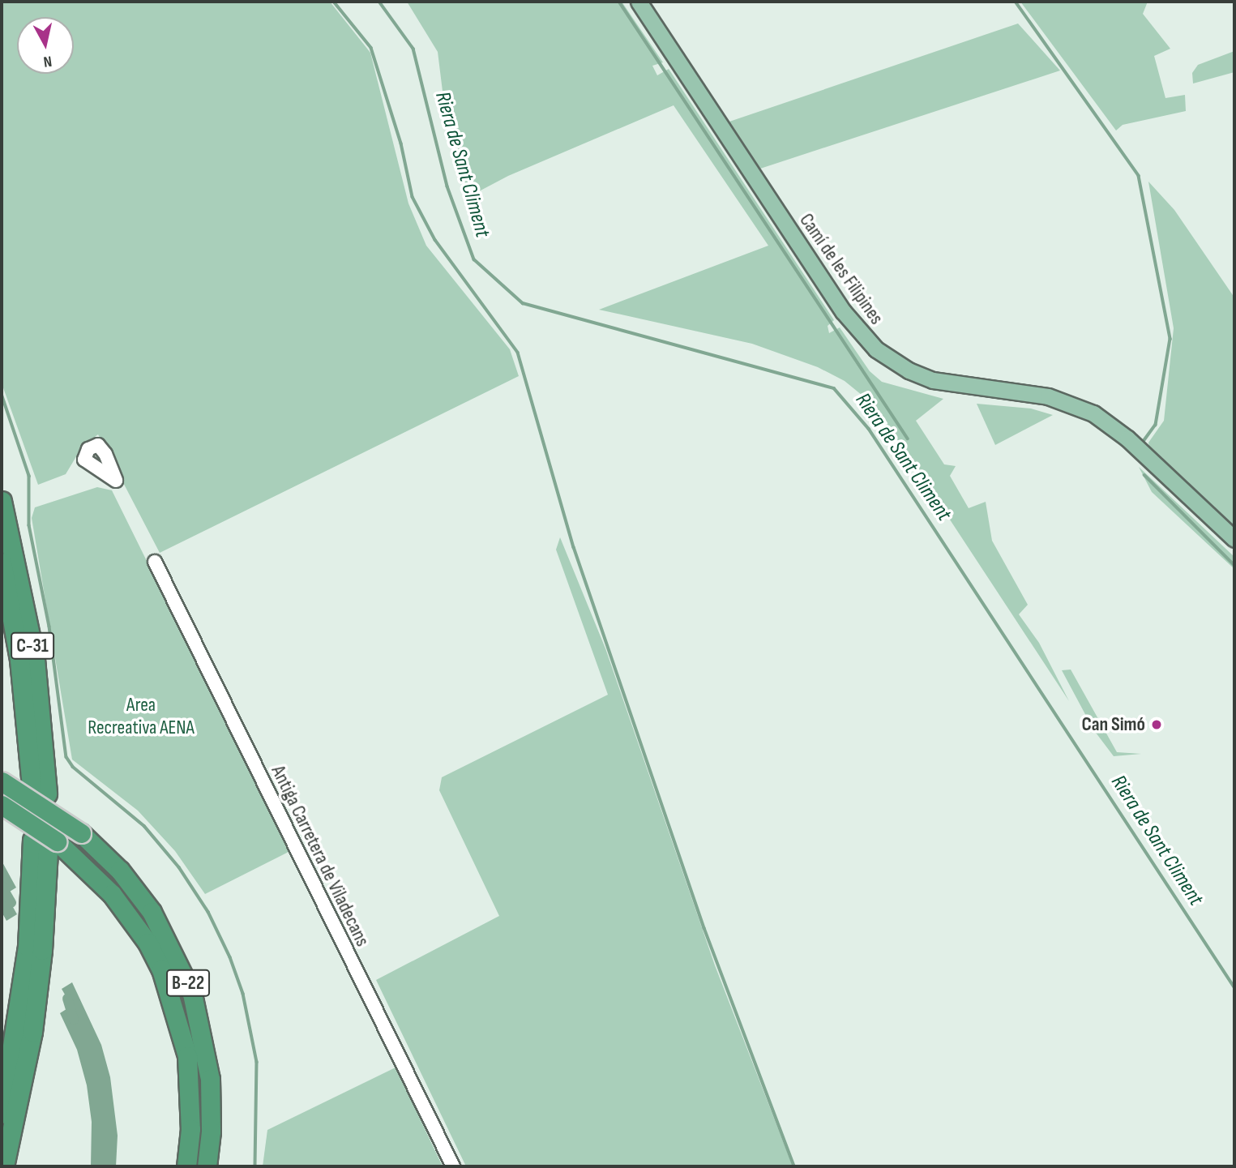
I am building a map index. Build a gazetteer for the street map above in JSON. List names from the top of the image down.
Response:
{
  "streets": {
    "highway": ["C-31", "B-22"],
    "main road": ["Camí de les Filipines"],
    "street": ["Antiga Carretera de Viladecans"]
  },
  "water": ["Riera de Sant Climent"],
  "parks": ["Area Recreativa AENA"],
  "places": ["Can Simó"],
  "north": "bottom"
}
